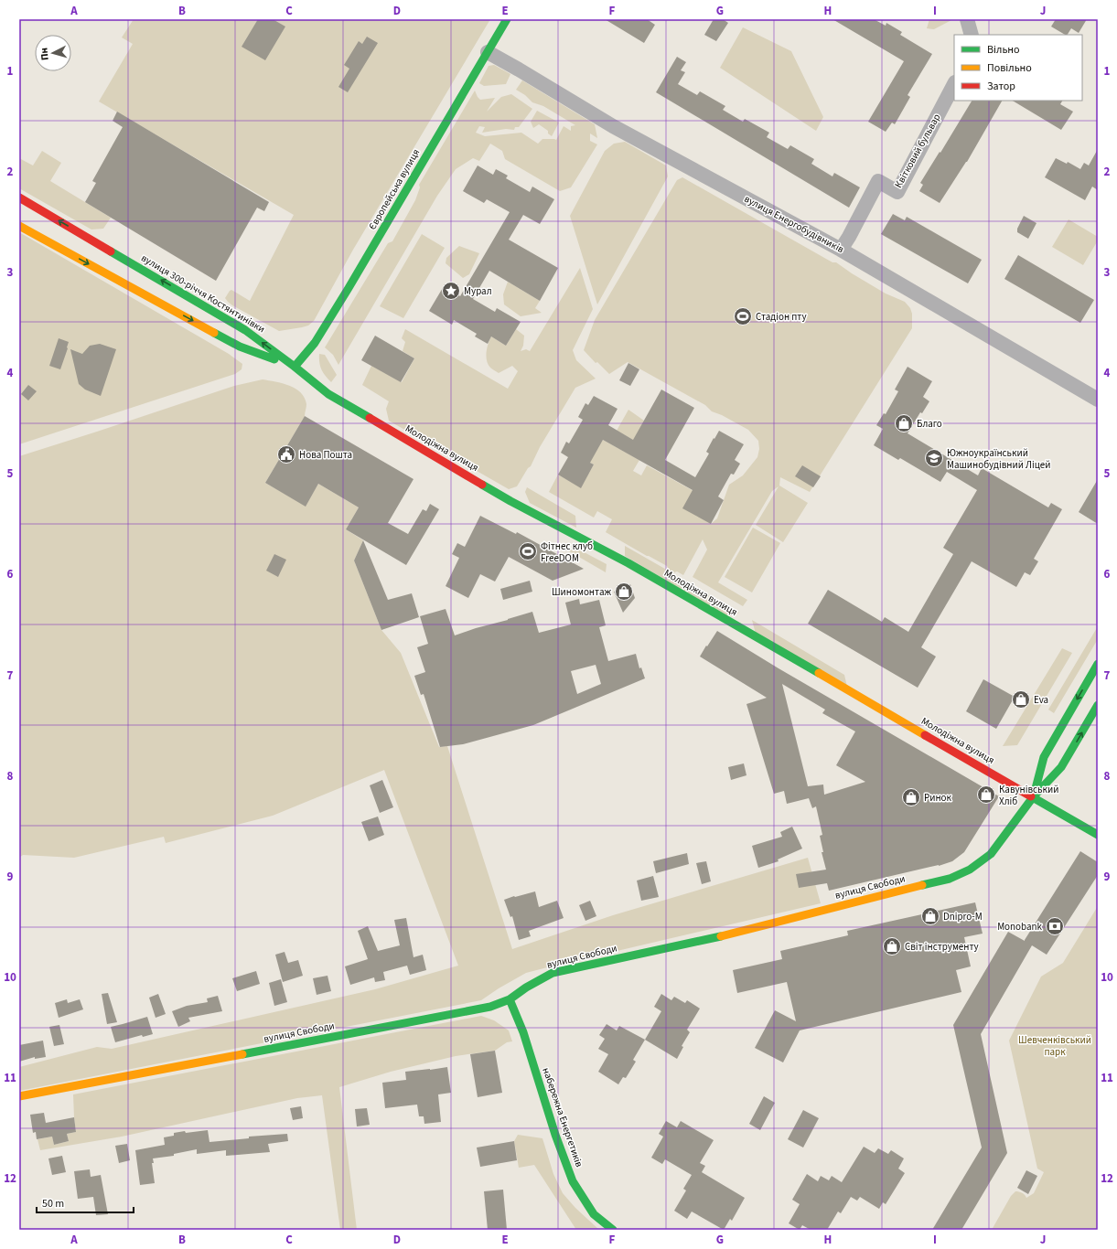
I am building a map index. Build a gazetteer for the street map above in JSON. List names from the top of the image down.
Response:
{
  "streets": {
    "street": [
      "Квітковий бульвар",
      "Європейська вулиця",
      "вулиця Енергобудівників",
      "вулиця 300-річчя Костянтинівки",
      "Молодіжна вулиця",
      "вулиця Свободи",
      "набережна Енергетиків"
    ]
  },
  "crossings": [
    ["Квітковий бульвар", "вулиця Енергобудівників"],
    ["Європейська вулиця", "вулиця Енергобудівників"],
    ["Європейська вулиця", "вулиця 300-річчя Костянтинівки"],
    ["Європейська вулиця", "Молодіжна вулиця"],
    ["вулиця 300-річчя Костянтинівки", "Молодіжна вулиця"],
    ["Молодіжна вулиця", "вулиця Свободи"],
    ["вулиця Свободи", "набережна Енергетиків"]
  ],
  "parks": ["Шевченківський парк"],
  "places": {
    "place": ["Мурал"],
    "sports": ["Стадіон пту", "Фітнес клуб FreeDOM"],
    "shop": [
      "Благо",
      "Шиномонтаж",
      "Eva",
      "Кавунівський Хліб",
      "Ринок",
      "Dnipro-M",
      "Світ інструменту"
    ],
    "public building": ["Нова Пошта"],
    "school or university": ["Южноукраїнський Машинобудівний Ліцей"],
    "bank": ["Monobank"]
  },
  "legend": ["Вільно", "Повільно", "Затор"],
  "scale_bar": "50 m",
  "north": "left",
  "grid": {
    "columns": [
      "A",
      "B",
      "C",
      "D",
      "E",
      "F",
      "G",
      "H",
      "I",
      "J"
    ],
    "rows": [
      "1",
      "2",
      "3",
      "4",
      "5",
      "6",
      "7",
      "8",
      "9",
      "10",
      "11",
      "12"
    ]
  }
}
